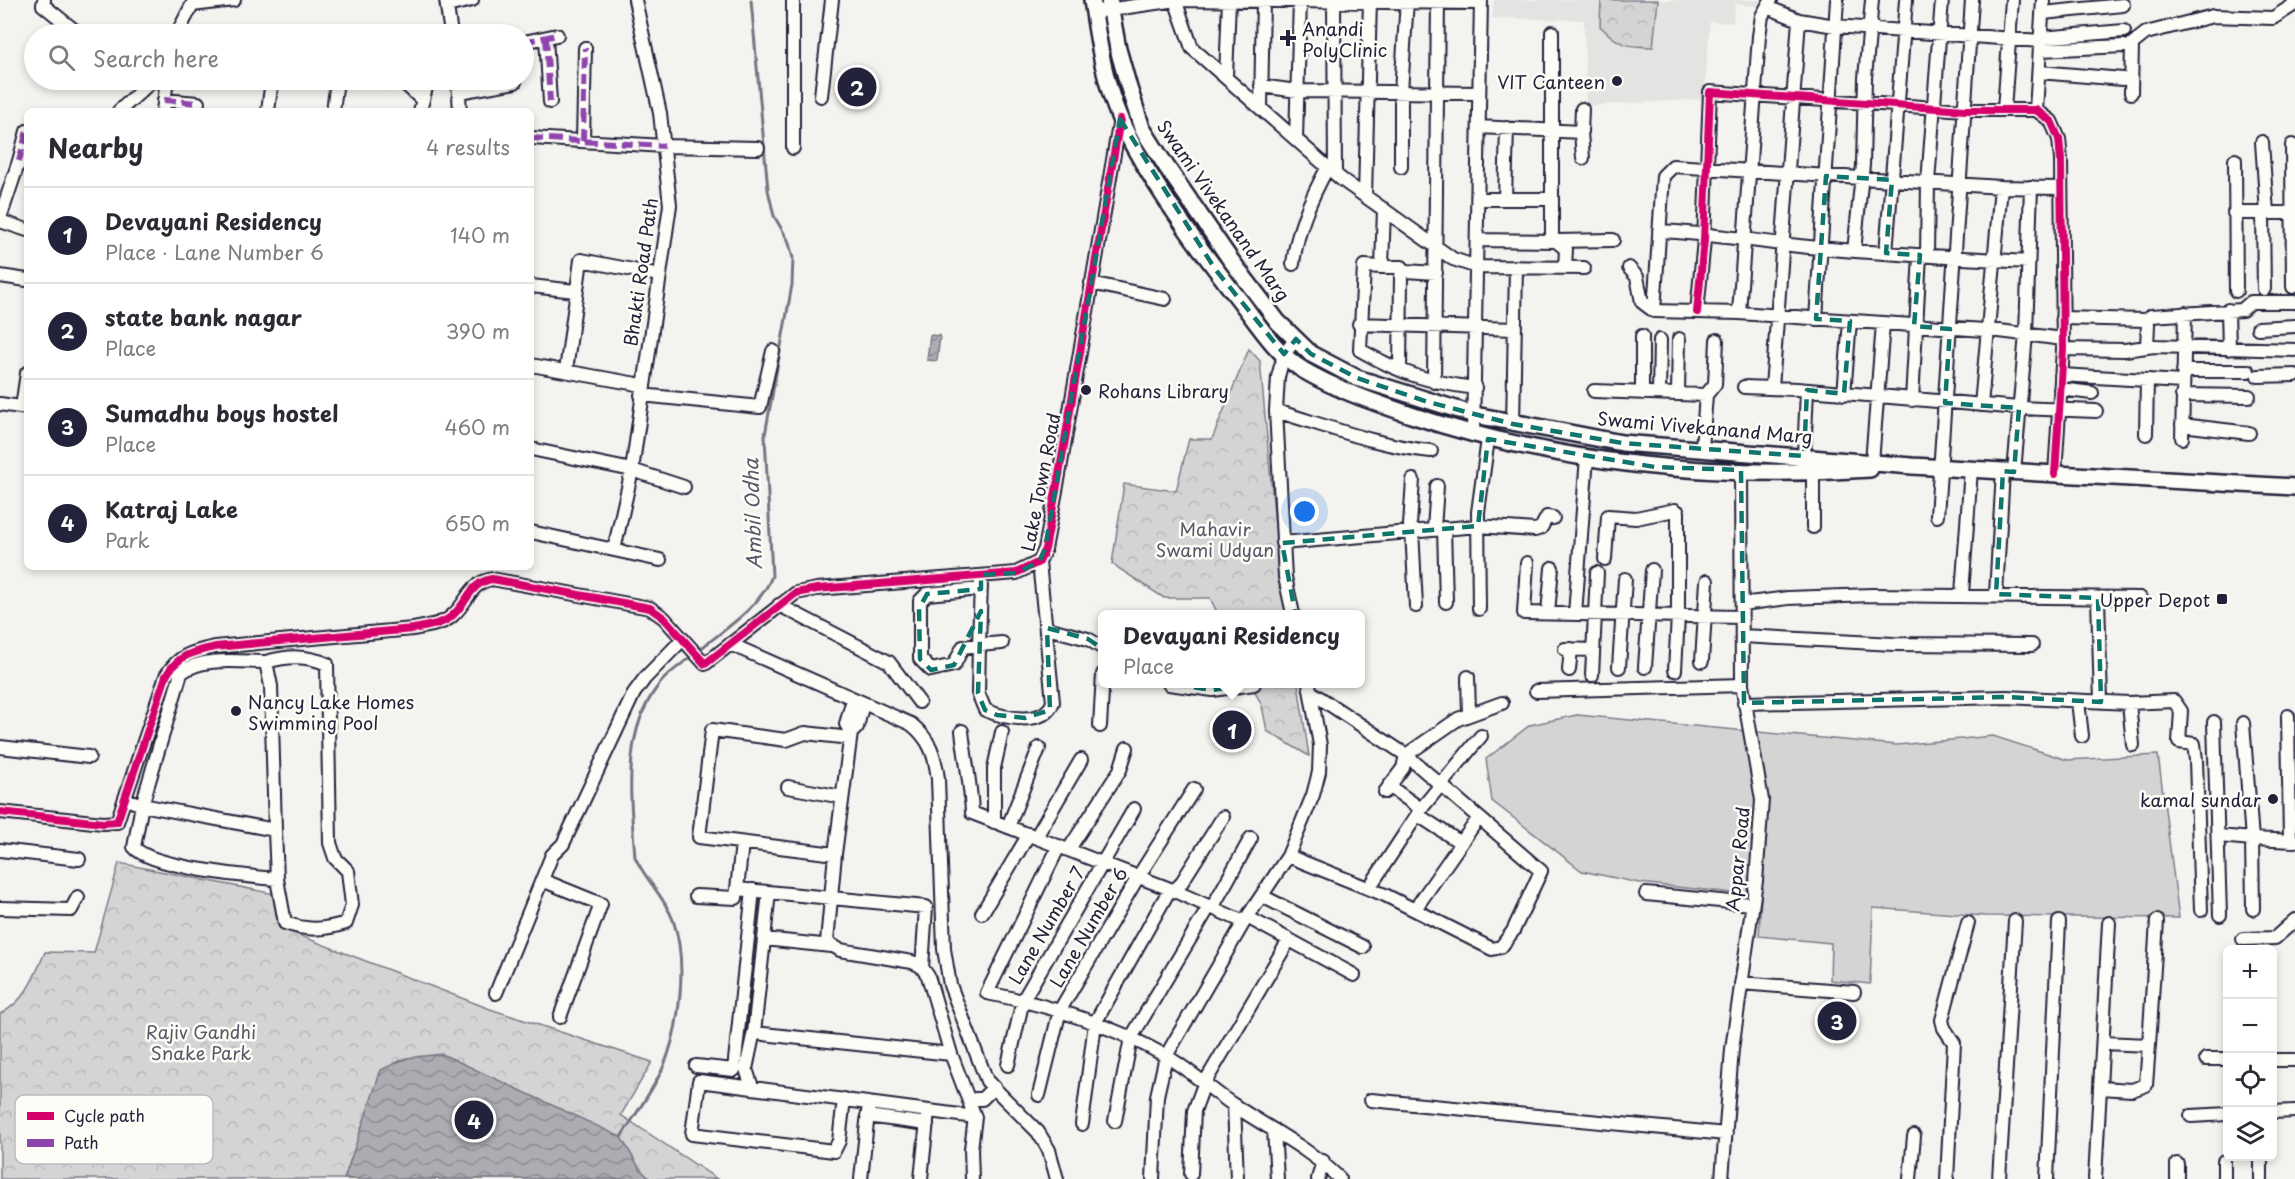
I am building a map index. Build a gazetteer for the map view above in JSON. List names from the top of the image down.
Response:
{
  "streets": {
    "main road": ["Swami Vivekanand Marg"],
    "street": [
      "Bhakti Road Path",
      "Lake Town Road",
      "Appar Road",
      "Lane Number 7",
      "Lane Number 6"
    ]
  },
  "crossings": [
    ["Swami Vivekanand Marg", "Lake Town Road"],
    ["Swami Vivekanand Marg", "Appar Road"]
  ],
  "water": ["Ambil Odha"],
  "parks": ["Mahavir Swami Udyan", "Rajiv Gandhi Snake Park"],
  "places": {
    "health": ["Anandi PolyClinic"],
    "other": [
      "VIT Canteen",
      "Rohans Library",
      "Nancy Lake Homes Swimming Pool",
      "kamal sundar"
    ],
    "transit": ["Upper Depot"]
  },
  "legend": ["Cycle path", "Path"],
  "page": {
    "search": "Search here",
    "pins": [
      "2",
      "1",
      "3",
      "4"
    ],
    "heading": ["Nearby", "4 results"],
    "list": [
      {
        "mark": "1",
        "name": "Devayani Residency",
        "note": "Place · Lane Number 6",
        "value": "140 m"
      },
      {
        "mark": "2",
        "name": "state bank nagar",
        "note": "Place",
        "value": "390 m"
      },
      {
        "mark": "3",
        "name": "Sumadhu boys hostel",
        "note": "Place",
        "value": "460 m"
      },
      {
        "mark": "4",
        "name": "Katraj Lake",
        "note": "Park",
        "value": "650 m"
      }
    ],
    "popup": ["Devayani Residency", "Place"],
    "map_buttons": ["+", "−"]
  }
}
